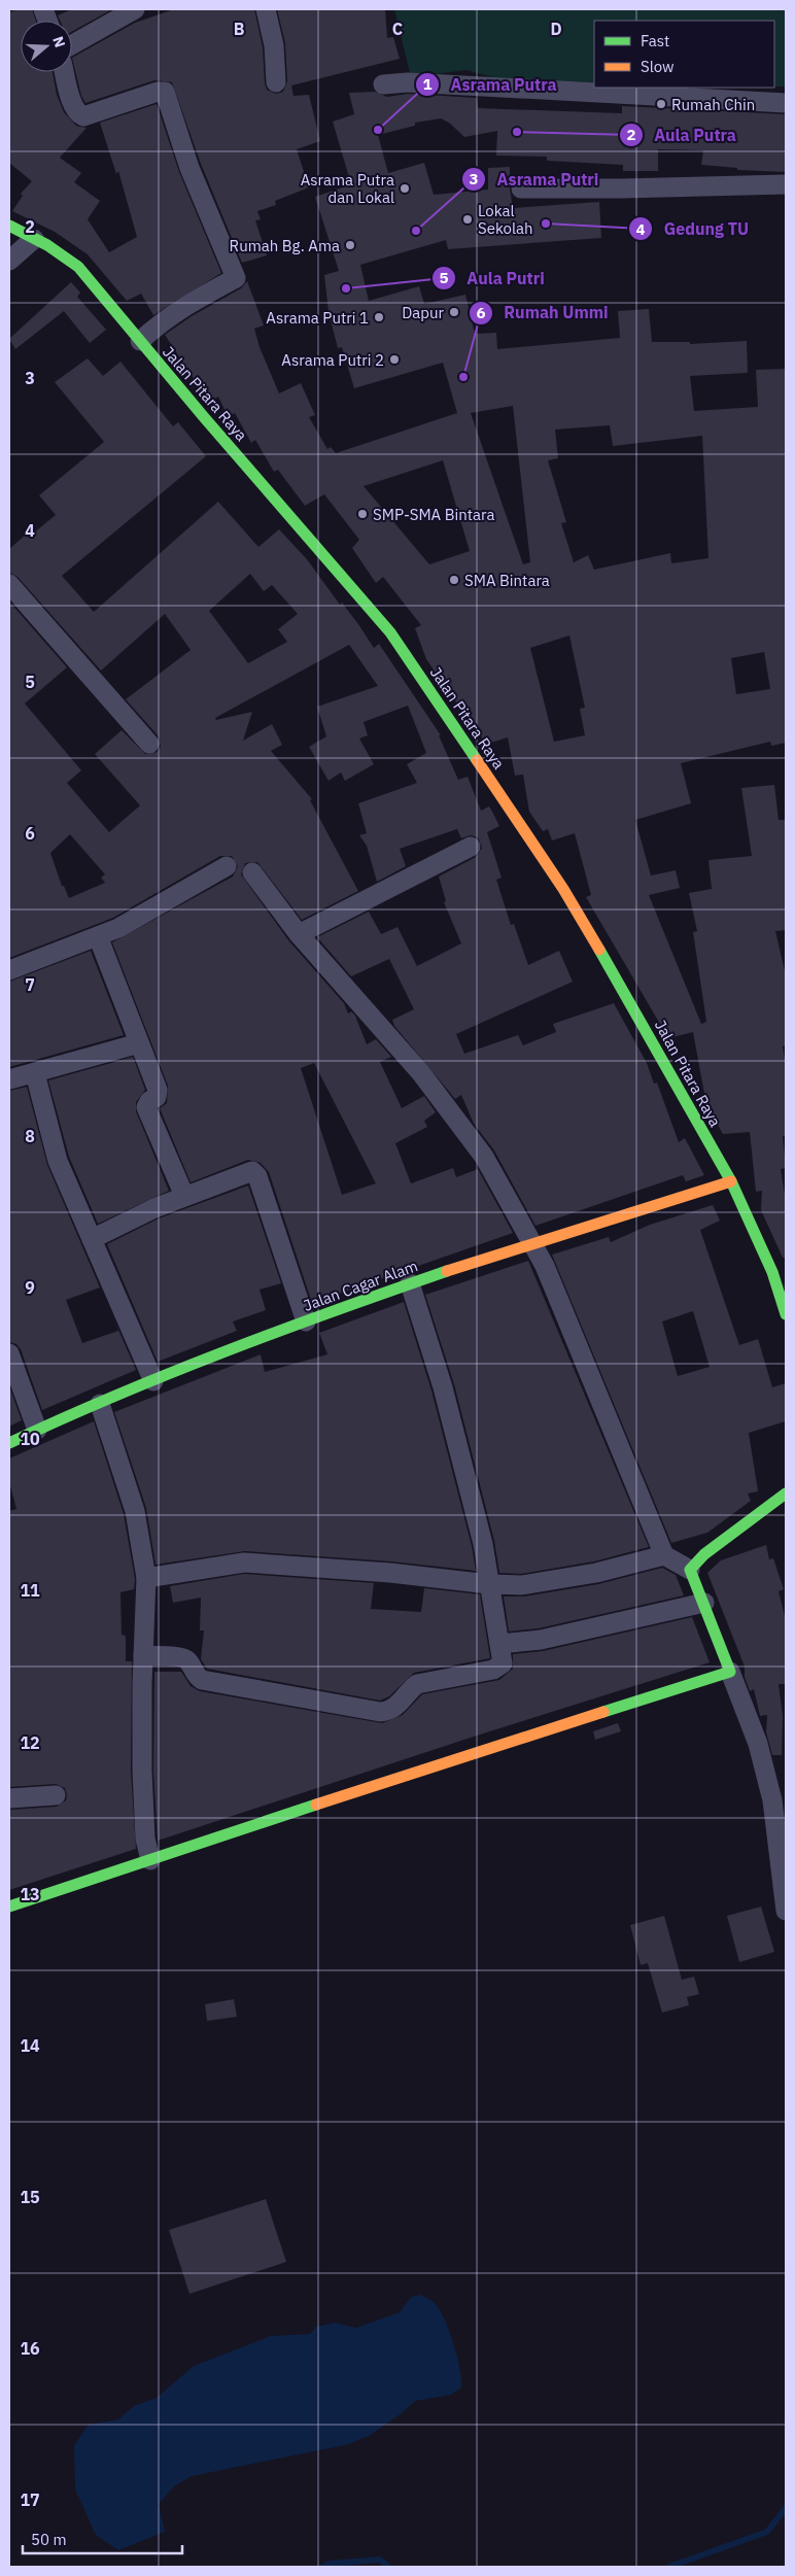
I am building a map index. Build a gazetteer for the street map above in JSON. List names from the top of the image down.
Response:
{
  "streets": {
    "street": ["Jalan Pitara Raya", "Jalan Cagar Alam"]
  },
  "crossings": [
    ["Jalan Pitara Raya", "Jalan Cagar Alam"]
  ],
  "places": [
    "Rumah Chin",
    "Asrama Putra",
    "Aula Putra",
    "Asrama Putra dan Lokal",
    "Lokal Sekolah",
    "Gedung TU",
    "Asrama Putri",
    "Rumah Bg. Ama",
    "Aula Putri",
    "Dapur",
    "Asrama Putri 1",
    "Asrama Putri 2",
    "Rumah Ummi",
    "SMP-SMA Bintara",
    "SMA Bintara"
  ],
  "legend": ["Fast", "Slow"],
  "scale_bar": "50 m",
  "north": "right",
  "grid": {
    "columns": ["B", "C", "D"],
    "rows": [
      "2",
      "3",
      "4",
      "5",
      "6",
      "7",
      "8",
      "9",
      "10",
      "11",
      "12",
      "13",
      "14",
      "15",
      "16",
      "17"
    ]
  }
}
